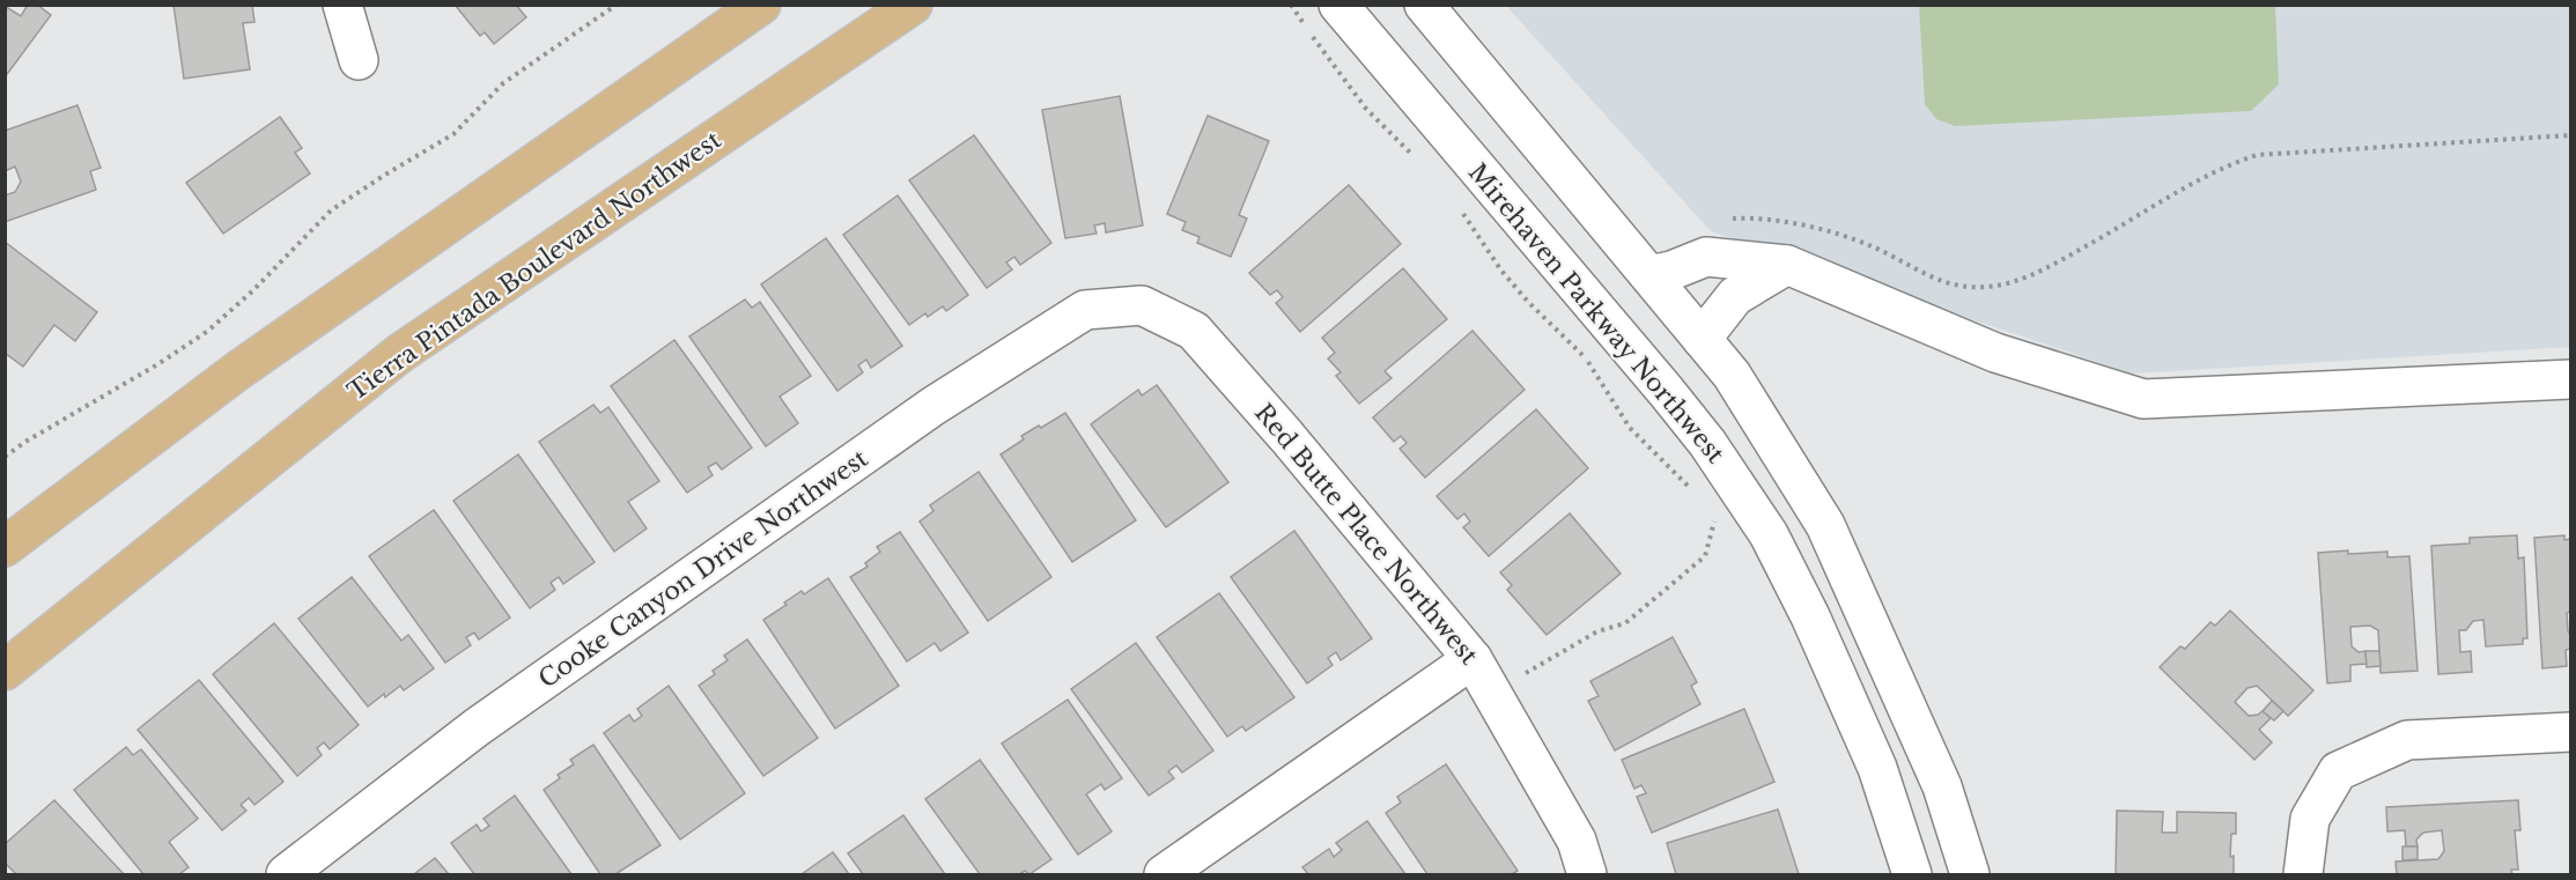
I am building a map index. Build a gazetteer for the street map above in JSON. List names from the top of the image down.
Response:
{
  "streets": {
    "main road": ["Tierra Pintada Boulevard Northwest"],
    "street": ["Mirehaven Parkway Northwest", "Red Butte Place Northwest", "Cooke Canyon Drive Northwest"]
  },
  "crossings": [
    ["Red Butte Place Northwest", "Cooke Canyon Drive Northwest"]
  ]
}
